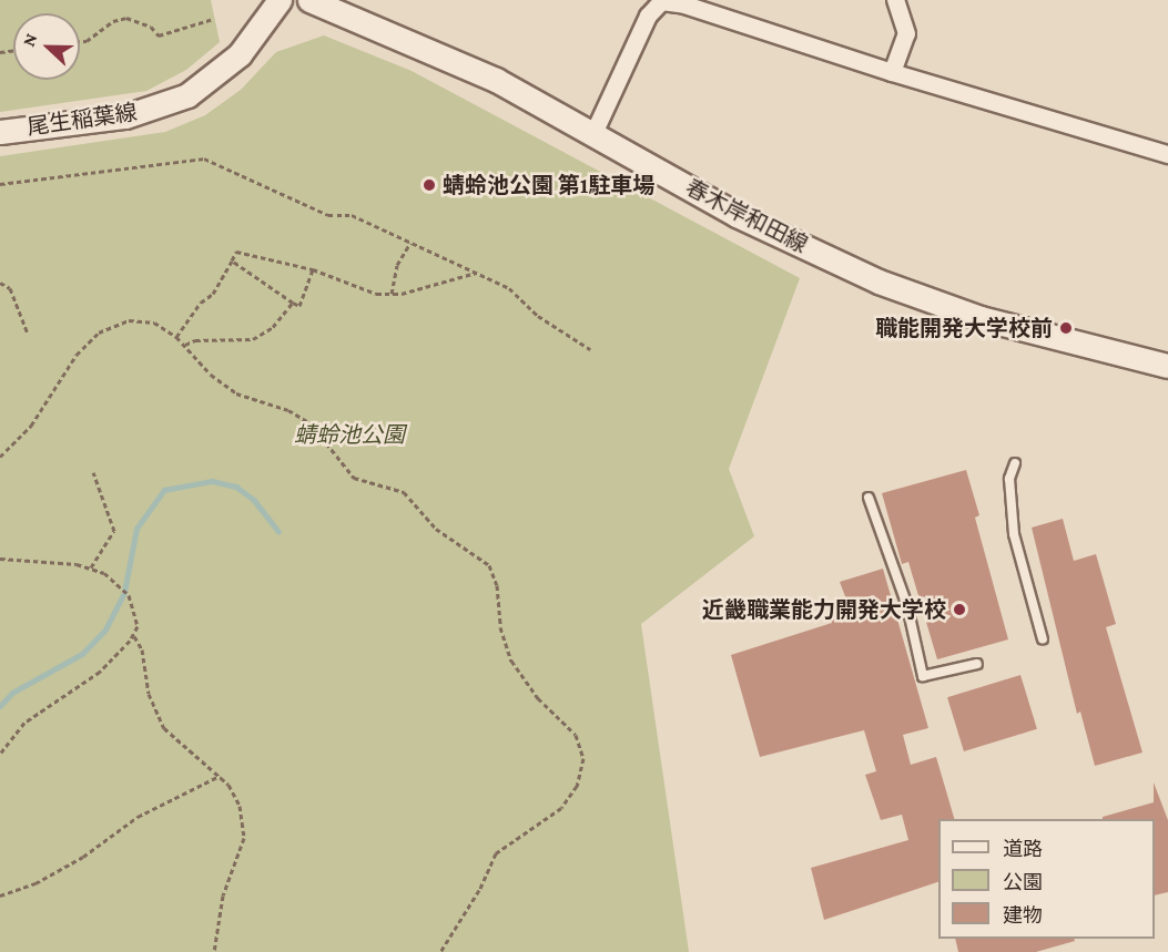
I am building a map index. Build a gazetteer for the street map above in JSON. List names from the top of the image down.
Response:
{
  "streets": {
    "main road": ["尾生稲葉線", "春木岸和田線"]
  },
  "parks": ["蜻蛉池公園"],
  "places": ["蜻蛉池公園 第1駐車場", "職能開発大学校前", "近畿職業能力開発大学校"],
  "legend": ["道路", "公園", "建物"],
  "north": "left"
}
